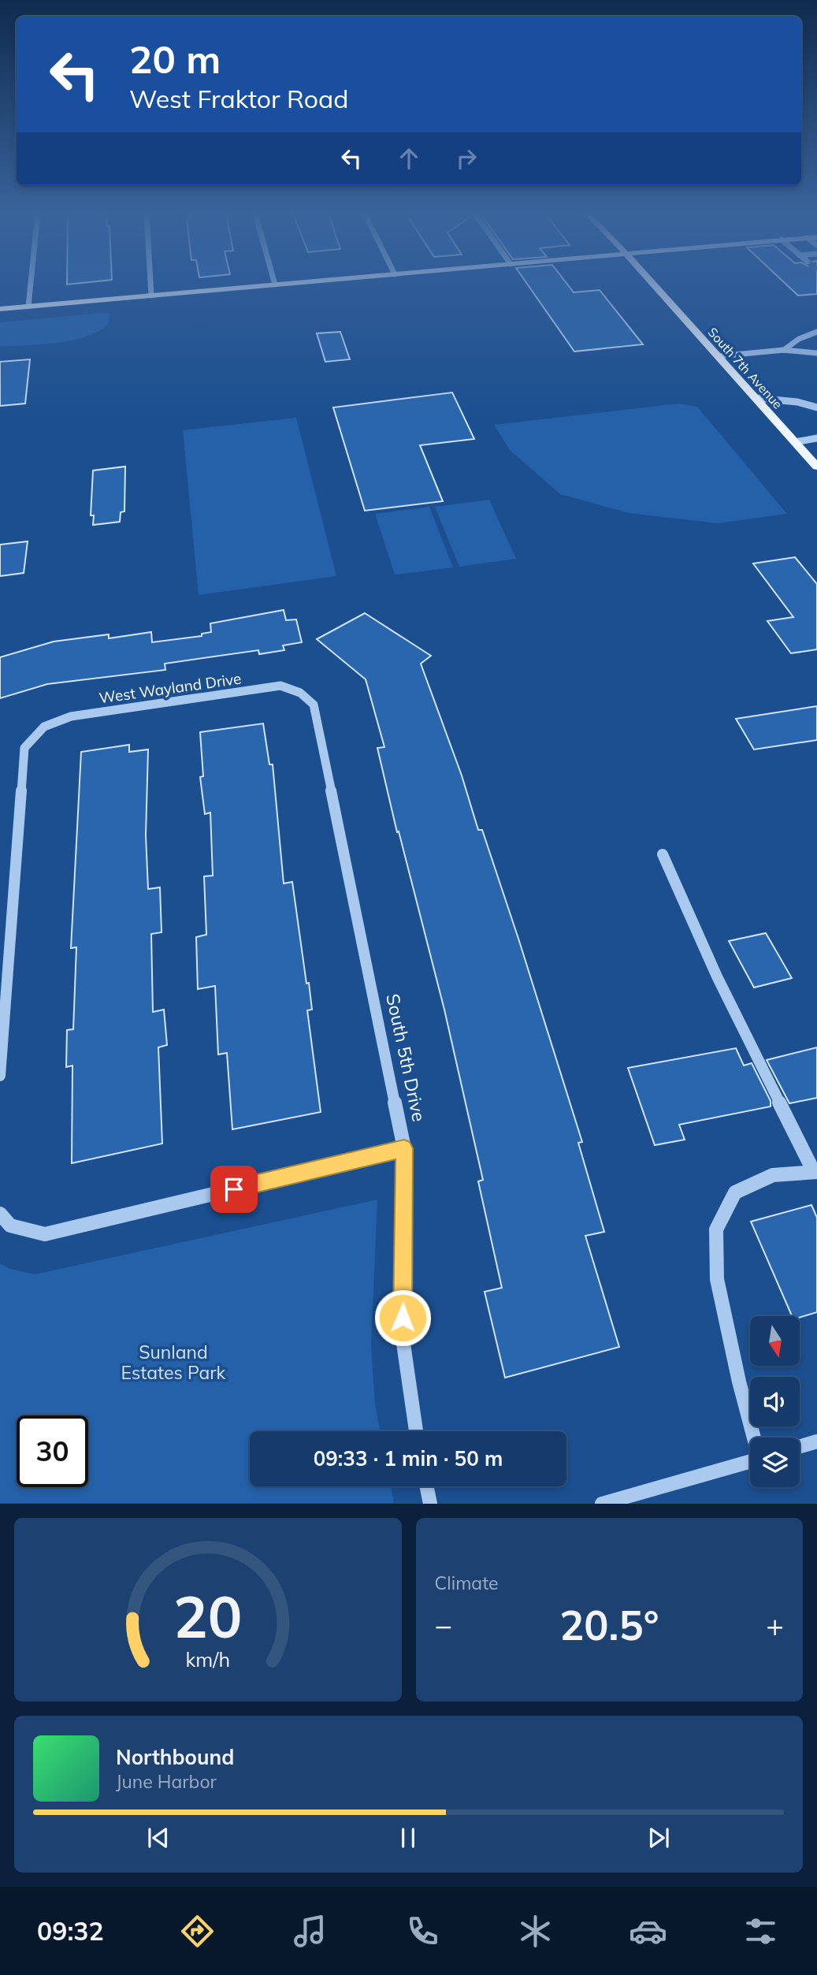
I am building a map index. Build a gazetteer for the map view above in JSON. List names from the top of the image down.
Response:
{
  "streets": {
    "main road": ["South 7th Avenue"],
    "street": ["West Wayland Drive", "South 5th Drive"]
  },
  "crossings": [
    ["West Wayland Drive", "South 5th Drive"]
  ],
  "parks": ["Sunland Estates Park"],
  "north": "bottom",
  "page": {
    "turn": ["20 m", "West Fraktor Road"],
    "limit": "30",
    "trip": "09:33 · 1 min · 50 m",
    "tile": "Climate",
    "heat": ["−", "20.5°", "+"],
    "song": ["Northbound", "June Harbor"],
    "tabs": "09:32",
    "gauge": ["20", "km/h"]
  }
}
